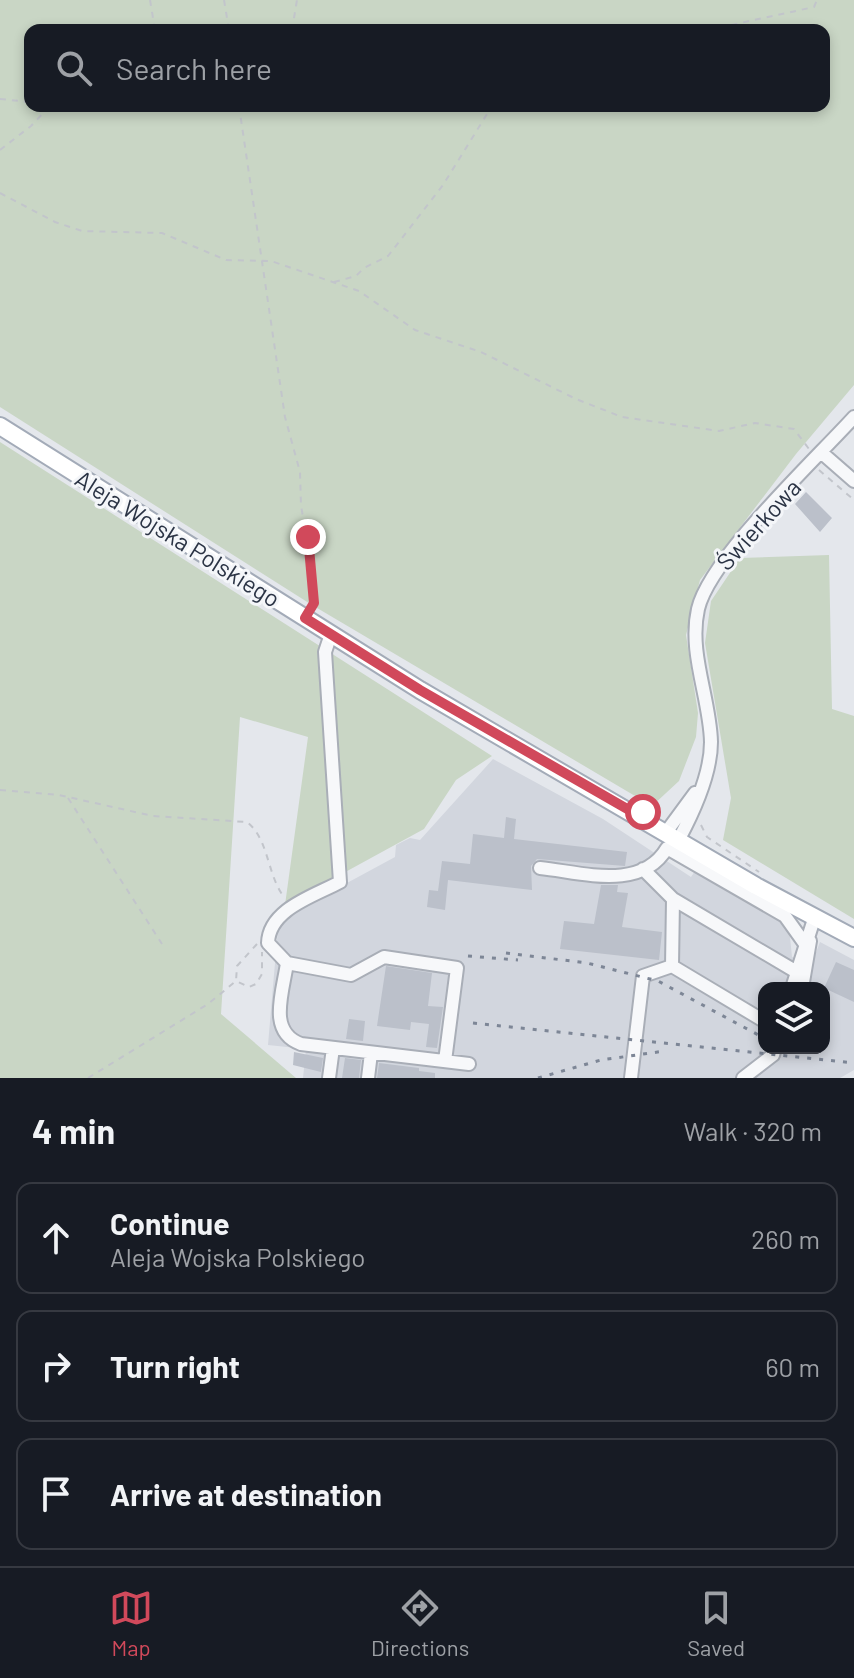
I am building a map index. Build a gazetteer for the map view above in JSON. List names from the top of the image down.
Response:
{
  "streets": {
    "main road": ["Aleja Wojska Polskiego"],
    "street": ["Świerkowa"]
  },
  "crossings": [
    ["Świerkowa", "Aleja Wojska Polskiego"]
  ],
  "page": {
    "search": "Search here",
    "heading": ["4 min", "Walk · 320 m"],
    "list": [
      ["Continue", "Aleja Wojska Polskiego", "260 m"],
      ["Turn right", "60 m"],
      "Arrive at destination"
    ],
    "nav": ["Map", "Directions", "Saved"]
  }
}
